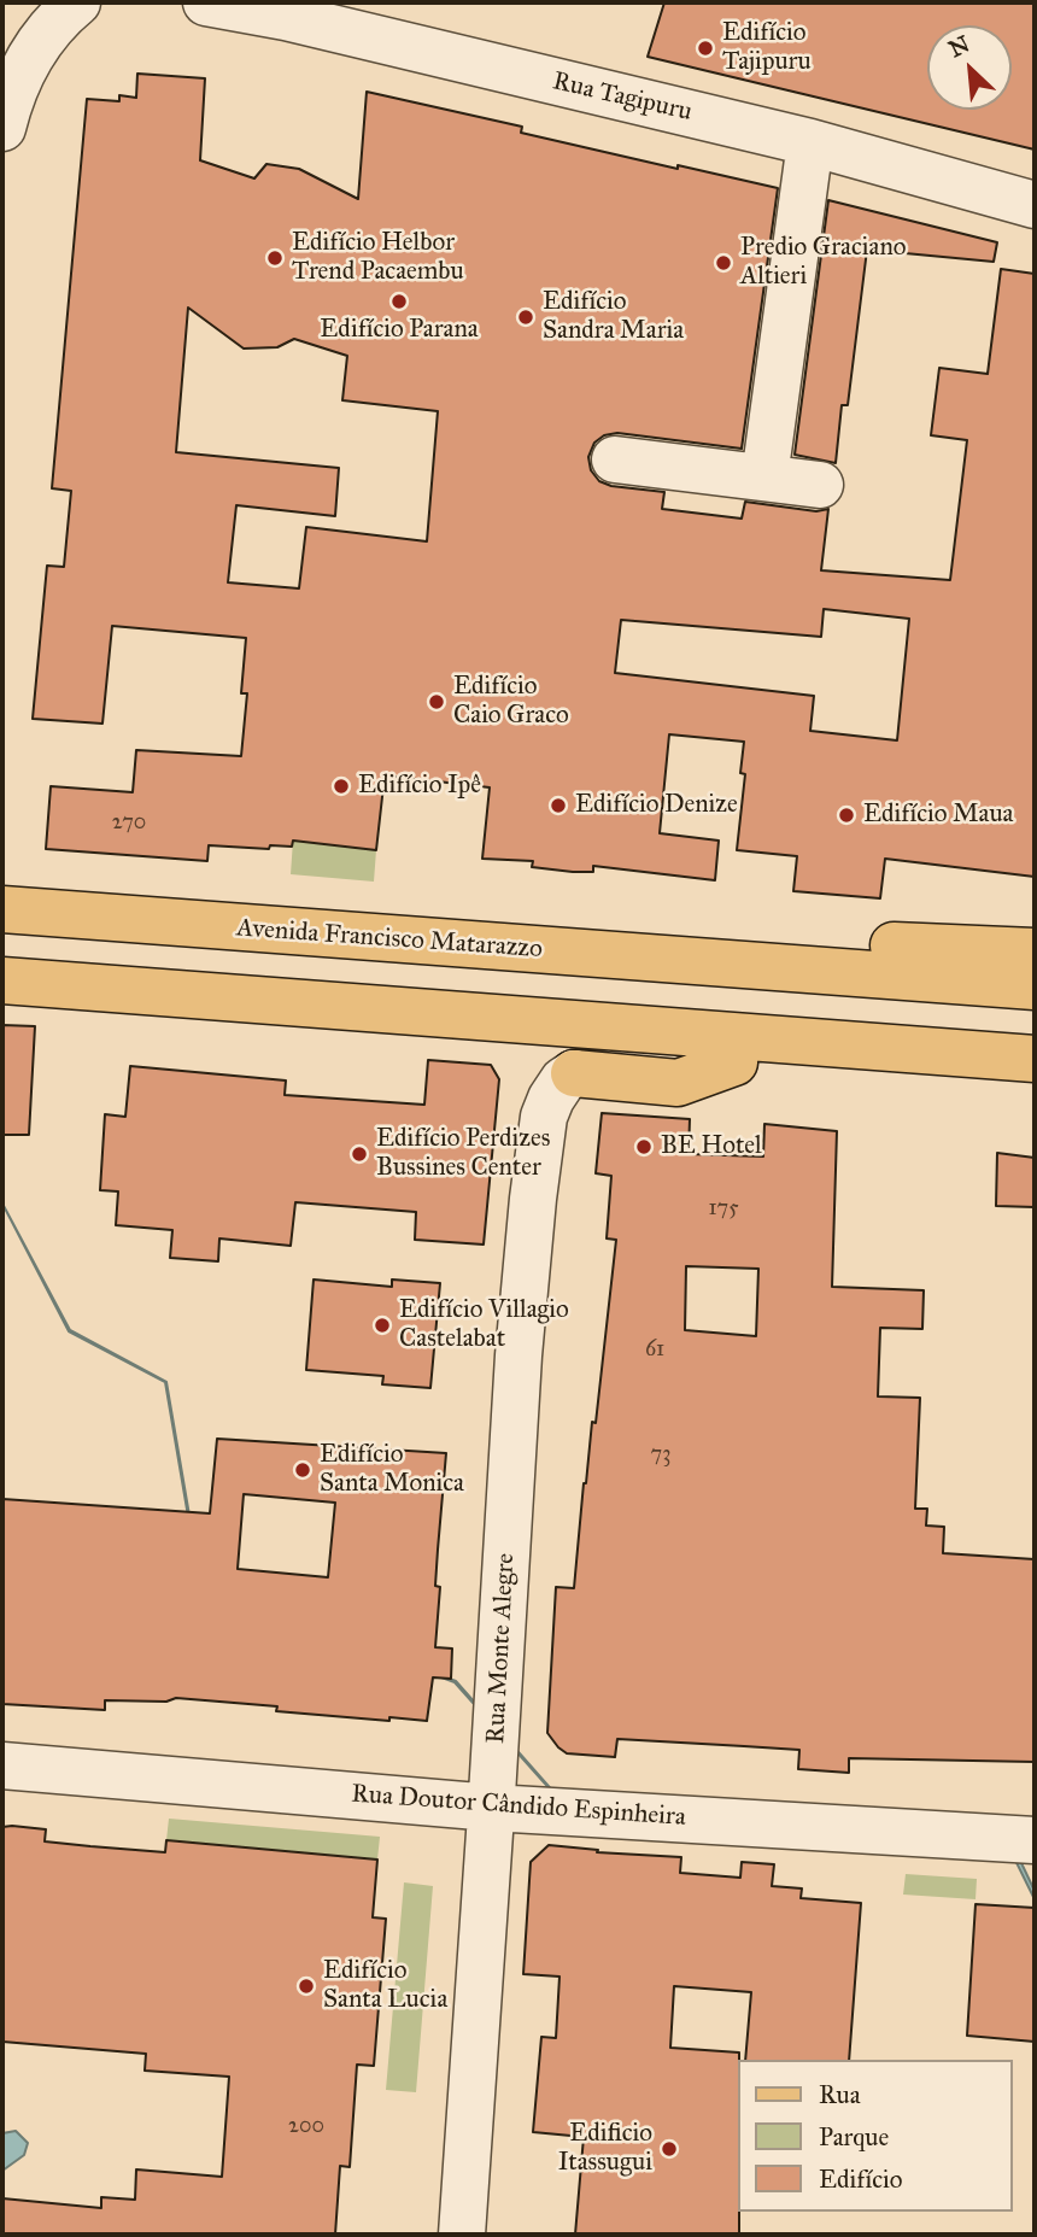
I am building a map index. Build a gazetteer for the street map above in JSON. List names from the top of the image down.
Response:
{
  "streets": {
    "main road": ["Avenida Francisco Matarazzo"],
    "street": ["Rua Tagipuru", "Rua Monte Alegre", "Rua Doutor Cândido Espinheira"]
  },
  "crossings": [
    ["Rua Monte Alegre", "Rua Doutor Cândido Espinheira"]
  ],
  "places": [
    "Edifício Tajipuru",
    "Edifício Helbor Trend Pacaembu",
    "Predio Graciano Altieri",
    "Edifício Parana",
    "Edifício Sandra Maria",
    "Edifício Caio Graco",
    "Edifício Ipê",
    "Edifício Denize",
    "Edifício Maua",
    "BE Hotel",
    "Edifício Perdizes Bussines Center",
    "Edifício Villagio Castelabat",
    "Edifício Santa Monica",
    "Edifício Santa Lucia",
    "Edificio Itassugui"
  ],
  "house_numbers": [
    "270",
    "175",
    "61",
    "73",
    "200"
  ],
  "legend": ["Rua", "Parque", "Edifício"],
  "north": "top left"
}
